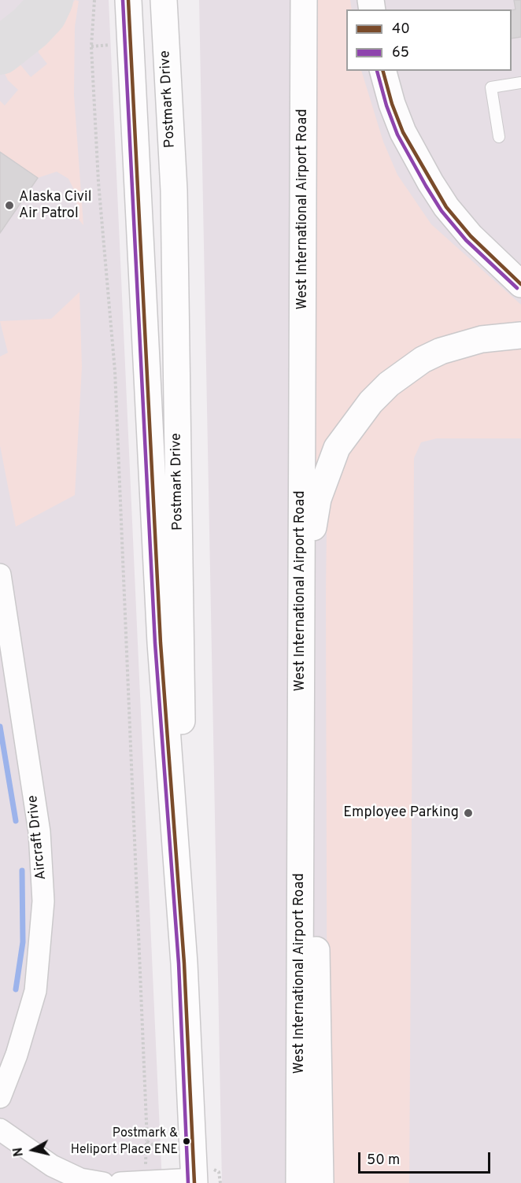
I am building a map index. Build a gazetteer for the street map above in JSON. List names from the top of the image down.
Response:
{
  "streets": {
    "main road": ["Postmark Drive", "West International Airport Road"],
    "street": ["Aircraft Drive"]
  },
  "places": ["Alaska Civil Air Patrol", "Employee Parking", "Postmark & Heliport Place ENE"],
  "lines": ["transit line 40", "transit line 65"],
  "legend": ["40", "65"],
  "scale_bar": "50 m",
  "north": "left"
}
